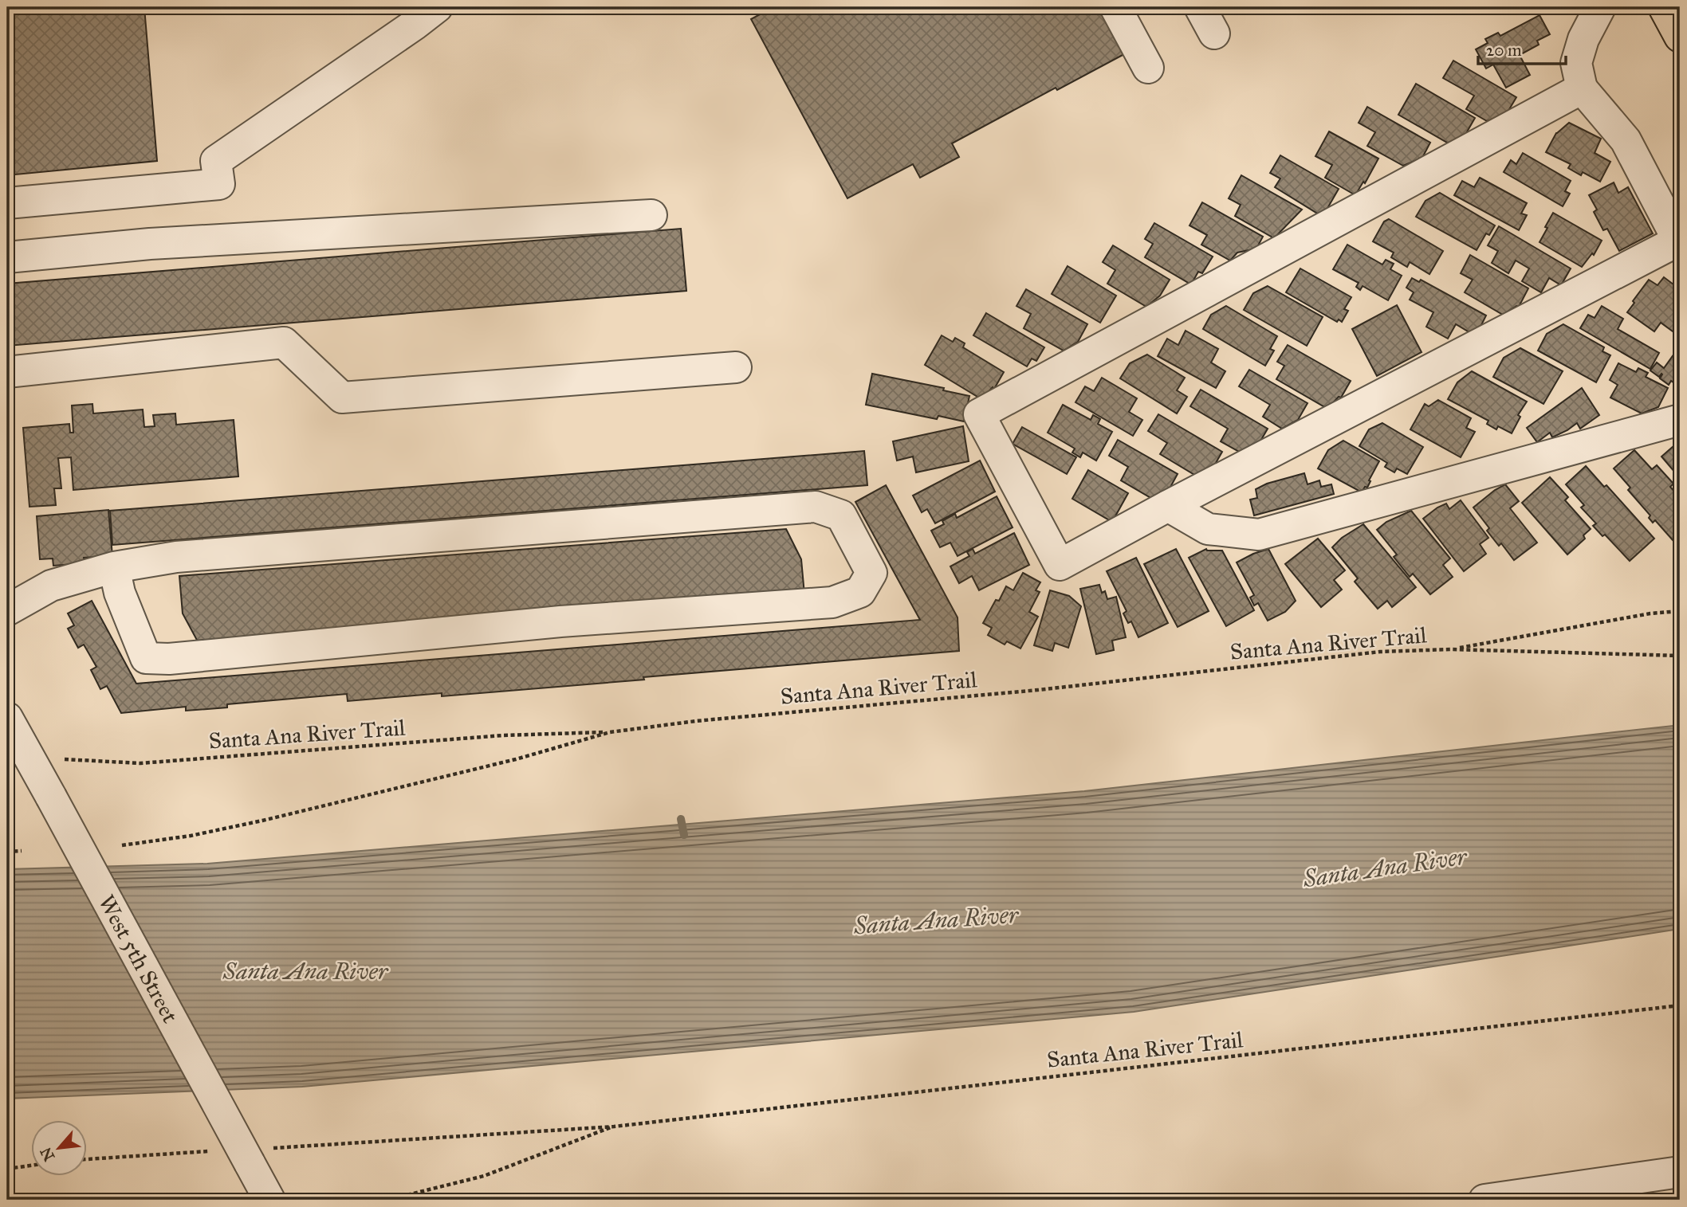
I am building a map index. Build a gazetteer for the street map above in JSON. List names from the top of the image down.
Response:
{
  "streets": {
    "street": ["West 5th Street"],
    "path": ["Santa Ana River Trail"]
  },
  "crossings": [
    ["Santa Ana River Trail", "West 5th Street"]
  ],
  "water": ["Santa Ana River"],
  "scale_bar": "20 m",
  "north": "bottom left"
}
